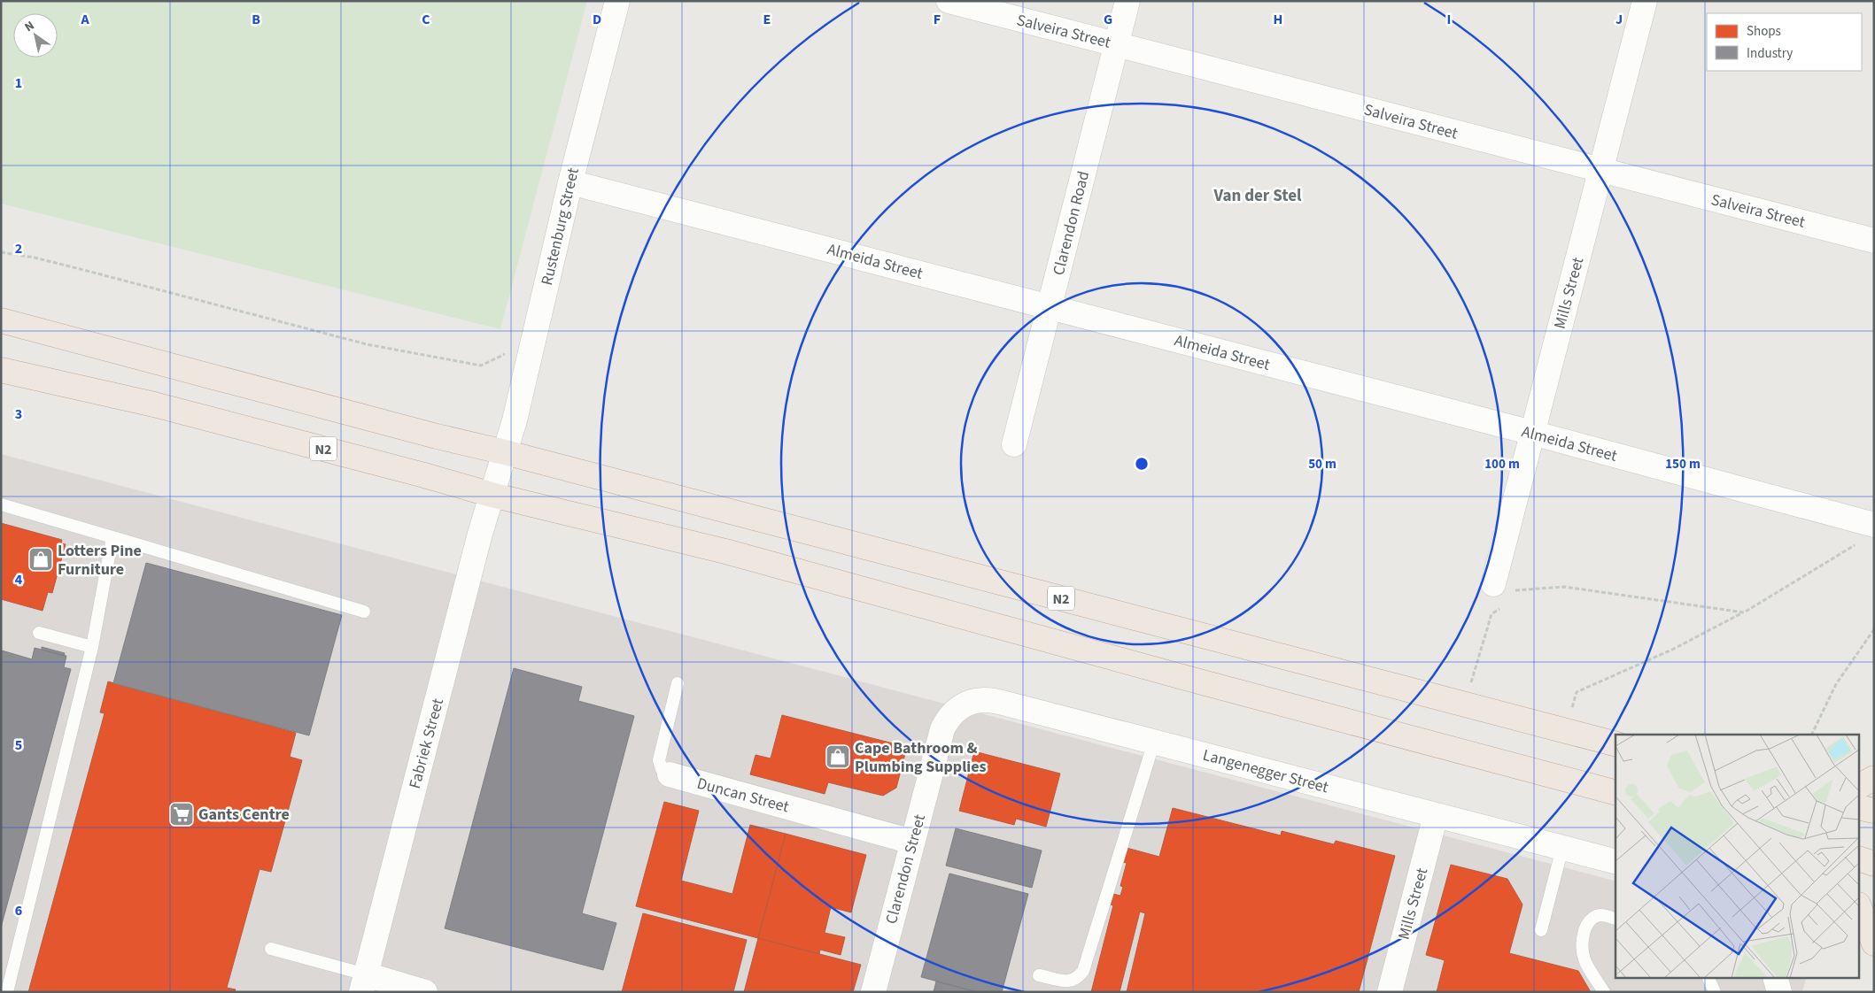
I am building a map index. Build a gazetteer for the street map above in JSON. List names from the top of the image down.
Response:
{
  "streets": {
    "highway": ["N2"],
    "street": [
      "Salveira Street",
      "Clarendon Road",
      "Rustenburg Street",
      "Almeida Street",
      "Mills Street",
      "Fabriek Street",
      "Langenegger Street",
      "Duncan Street",
      "Clarendon Street"
    ]
  },
  "crossings": [
    ["Salveira Street", "Clarendon Road"],
    ["Salveira Street", "Mills Street"],
    ["Clarendon Road", "Almeida Street"],
    ["Rustenburg Street", "Almeida Street"],
    ["Rustenburg Street", "N2"],
    ["Rustenburg Street", "Fabriek Street"],
    ["Almeida Street", "Mills Street"],
    ["Mills Street", "Langenegger Street"],
    ["N2", "Fabriek Street"],
    ["Langenegger Street", "Clarendon Street"],
    ["Duncan Street", "Clarendon Street"]
  ],
  "districts": ["Van der Stel"],
  "places": {
    "shop": ["Lotters Pine Furniture", "Cape Bathroom & Plumbing Supplies"],
    "supermarket": ["Gants Centre"]
  },
  "legend": ["Shops", "Industry"],
  "north": "top left",
  "grid": {
    "columns": [
      "A",
      "B",
      "C",
      "D",
      "E",
      "F",
      "G",
      "H",
      "I",
      "J"
    ],
    "rows": [
      "1",
      "2",
      "3",
      "4",
      "5",
      "6"
    ]
  },
  "rings": ["50 m", "100 m", "150 m"]
}
